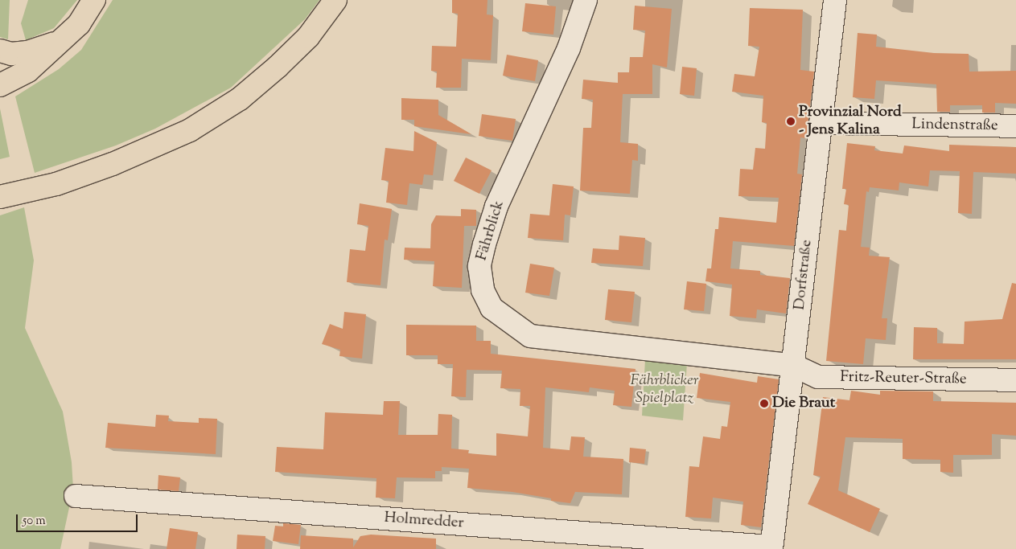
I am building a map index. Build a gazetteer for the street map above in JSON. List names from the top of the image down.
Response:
{
  "streets": {
    "street": [
      "Lindenstraße",
      "Fährblick",
      "Dorfstraße",
      "Fritz-Reuter-Straße",
      "Holmredder"
    ]
  },
  "crossings": [
    ["Lindenstraße", "Dorfstraße"],
    ["Fährblick", "Dorfstraße"],
    ["Fährblick", "Fritz-Reuter-Straße"],
    ["Dorfstraße", "Fritz-Reuter-Straße"],
    ["Dorfstraße", "Holmredder"]
  ],
  "parks": ["Fährblicker Spielplatz"],
  "places": ["Provinzial Nord - Jens Kalina", "Die Braut"],
  "scale_bar": "50 m"
}
